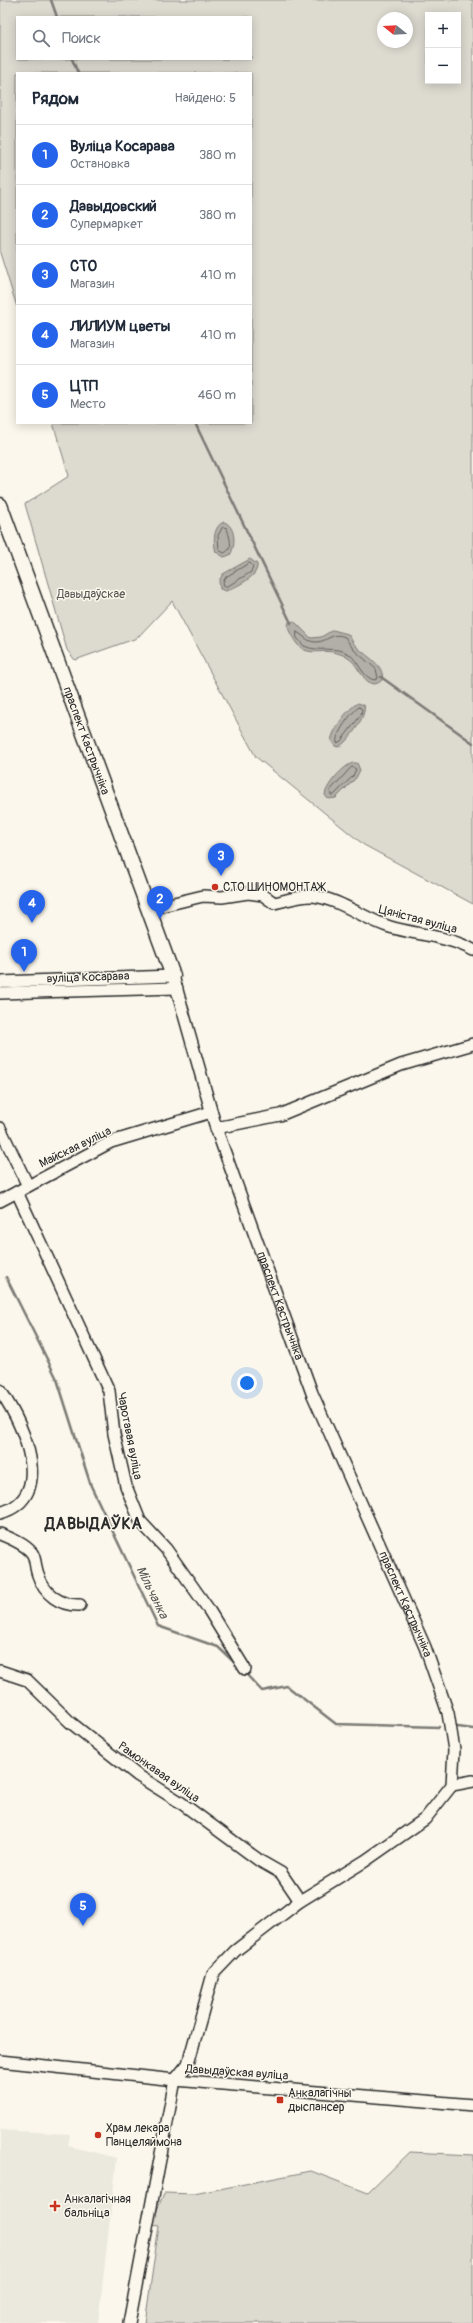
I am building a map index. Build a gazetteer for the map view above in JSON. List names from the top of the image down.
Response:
{
  "streets": {
    "main road": ["праспект Кастрычніка"],
    "street": [
      "Цяністая вуліца",
      "вуліца Косарава",
      "Майская вуліца",
      "Чаротавая вуліца",
      "Рамонкавая вуліца",
      "Давыдаўская вуліца"
    ]
  },
  "crossings": [
    ["праспект Кастрычніка", "Цяністая вуліца"],
    ["праспект Кастрычніка", "вуліца Косарава"],
    ["праспект Кастрычніка", "Майская вуліца"],
    ["Майская вуліца", "Чаротавая вуліца"]
  ],
  "districts": ["ДАВЫДАЎКА"],
  "water": ["Мільчанка"],
  "parks": ["Давыдаўскае"],
  "places": {
    "other": ["СТО ШИНОМОНТАЖ", "Храм лекара Панцеляймона"],
    "transit": ["Анкалагічны дыспансер"],
    "health": ["Анкалагічная бальніца"]
  },
  "north": "left",
  "page": {
    "map_buttons": ["+", "−"],
    "search": "Поиск",
    "heading": ["Рядом", "Найдено: 5"],
    "list": [
      {
        "mark": "1",
        "name": "Вуліца Косарава",
        "note": "Остановка",
        "value": "380 m"
      },
      {
        "mark": "2",
        "name": "Давыдовский",
        "note": "Супермаркет",
        "value": "380 m"
      },
      {
        "mark": "3",
        "name": "СТО",
        "note": "Магазин",
        "value": "410 m"
      },
      {
        "mark": "4",
        "name": "ЛИЛИУМ цветы",
        "note": "Магазин",
        "value": "410 m"
      },
      {
        "mark": "5",
        "name": "ЦТП",
        "note": "Место",
        "value": "460 m"
      }
    ],
    "pins": [
      "3",
      "2",
      "4",
      "1",
      "5"
    ]
  }
}
